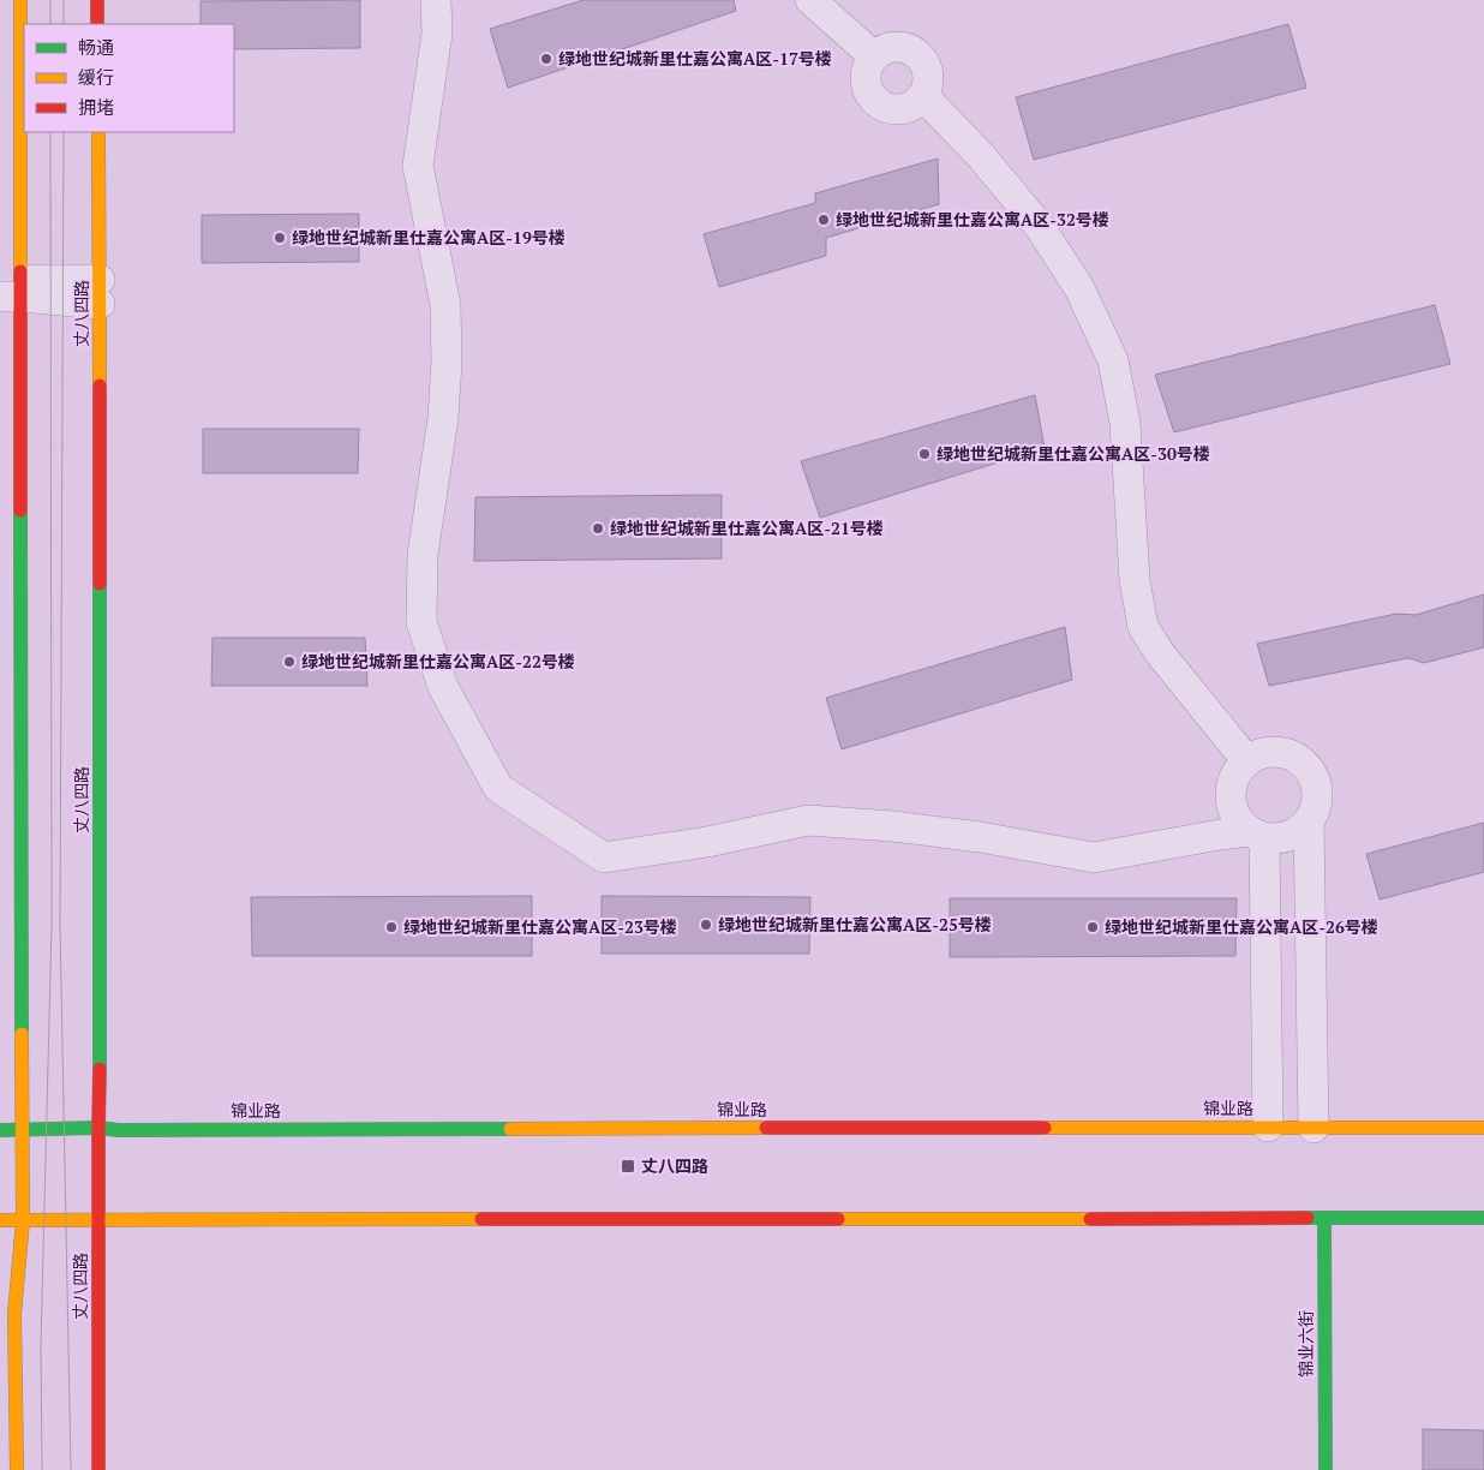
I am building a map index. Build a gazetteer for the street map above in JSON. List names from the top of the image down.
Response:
{
  "streets": {
    "main road": ["丈八四路", "锦业路", "锦业六街"]
  },
  "crossings": [
    ["丈八四路", "锦业路"]
  ],
  "places": {
    "other": [
      "绿地世纪城新里仕嘉公寓A区-17号楼",
      "绿地世纪城新里仕嘉公寓A区-32号楼",
      "绿地世纪城新里仕嘉公寓A区-19号楼",
      "绿地世纪城新里仕嘉公寓A区-30号楼",
      "绿地世纪城新里仕嘉公寓A区-21号楼",
      "绿地世纪城新里仕嘉公寓A区-22号楼",
      "绿地世纪城新里仕嘉公寓A区-25号楼",
      "绿地世纪城新里仕嘉公寓A区-23号楼",
      "绿地世纪城新里仕嘉公寓A区-26号楼"
    ],
    "transit": ["丈八四路"]
  },
  "legend": ["畅通", "缓行", "拥堵"]
}
